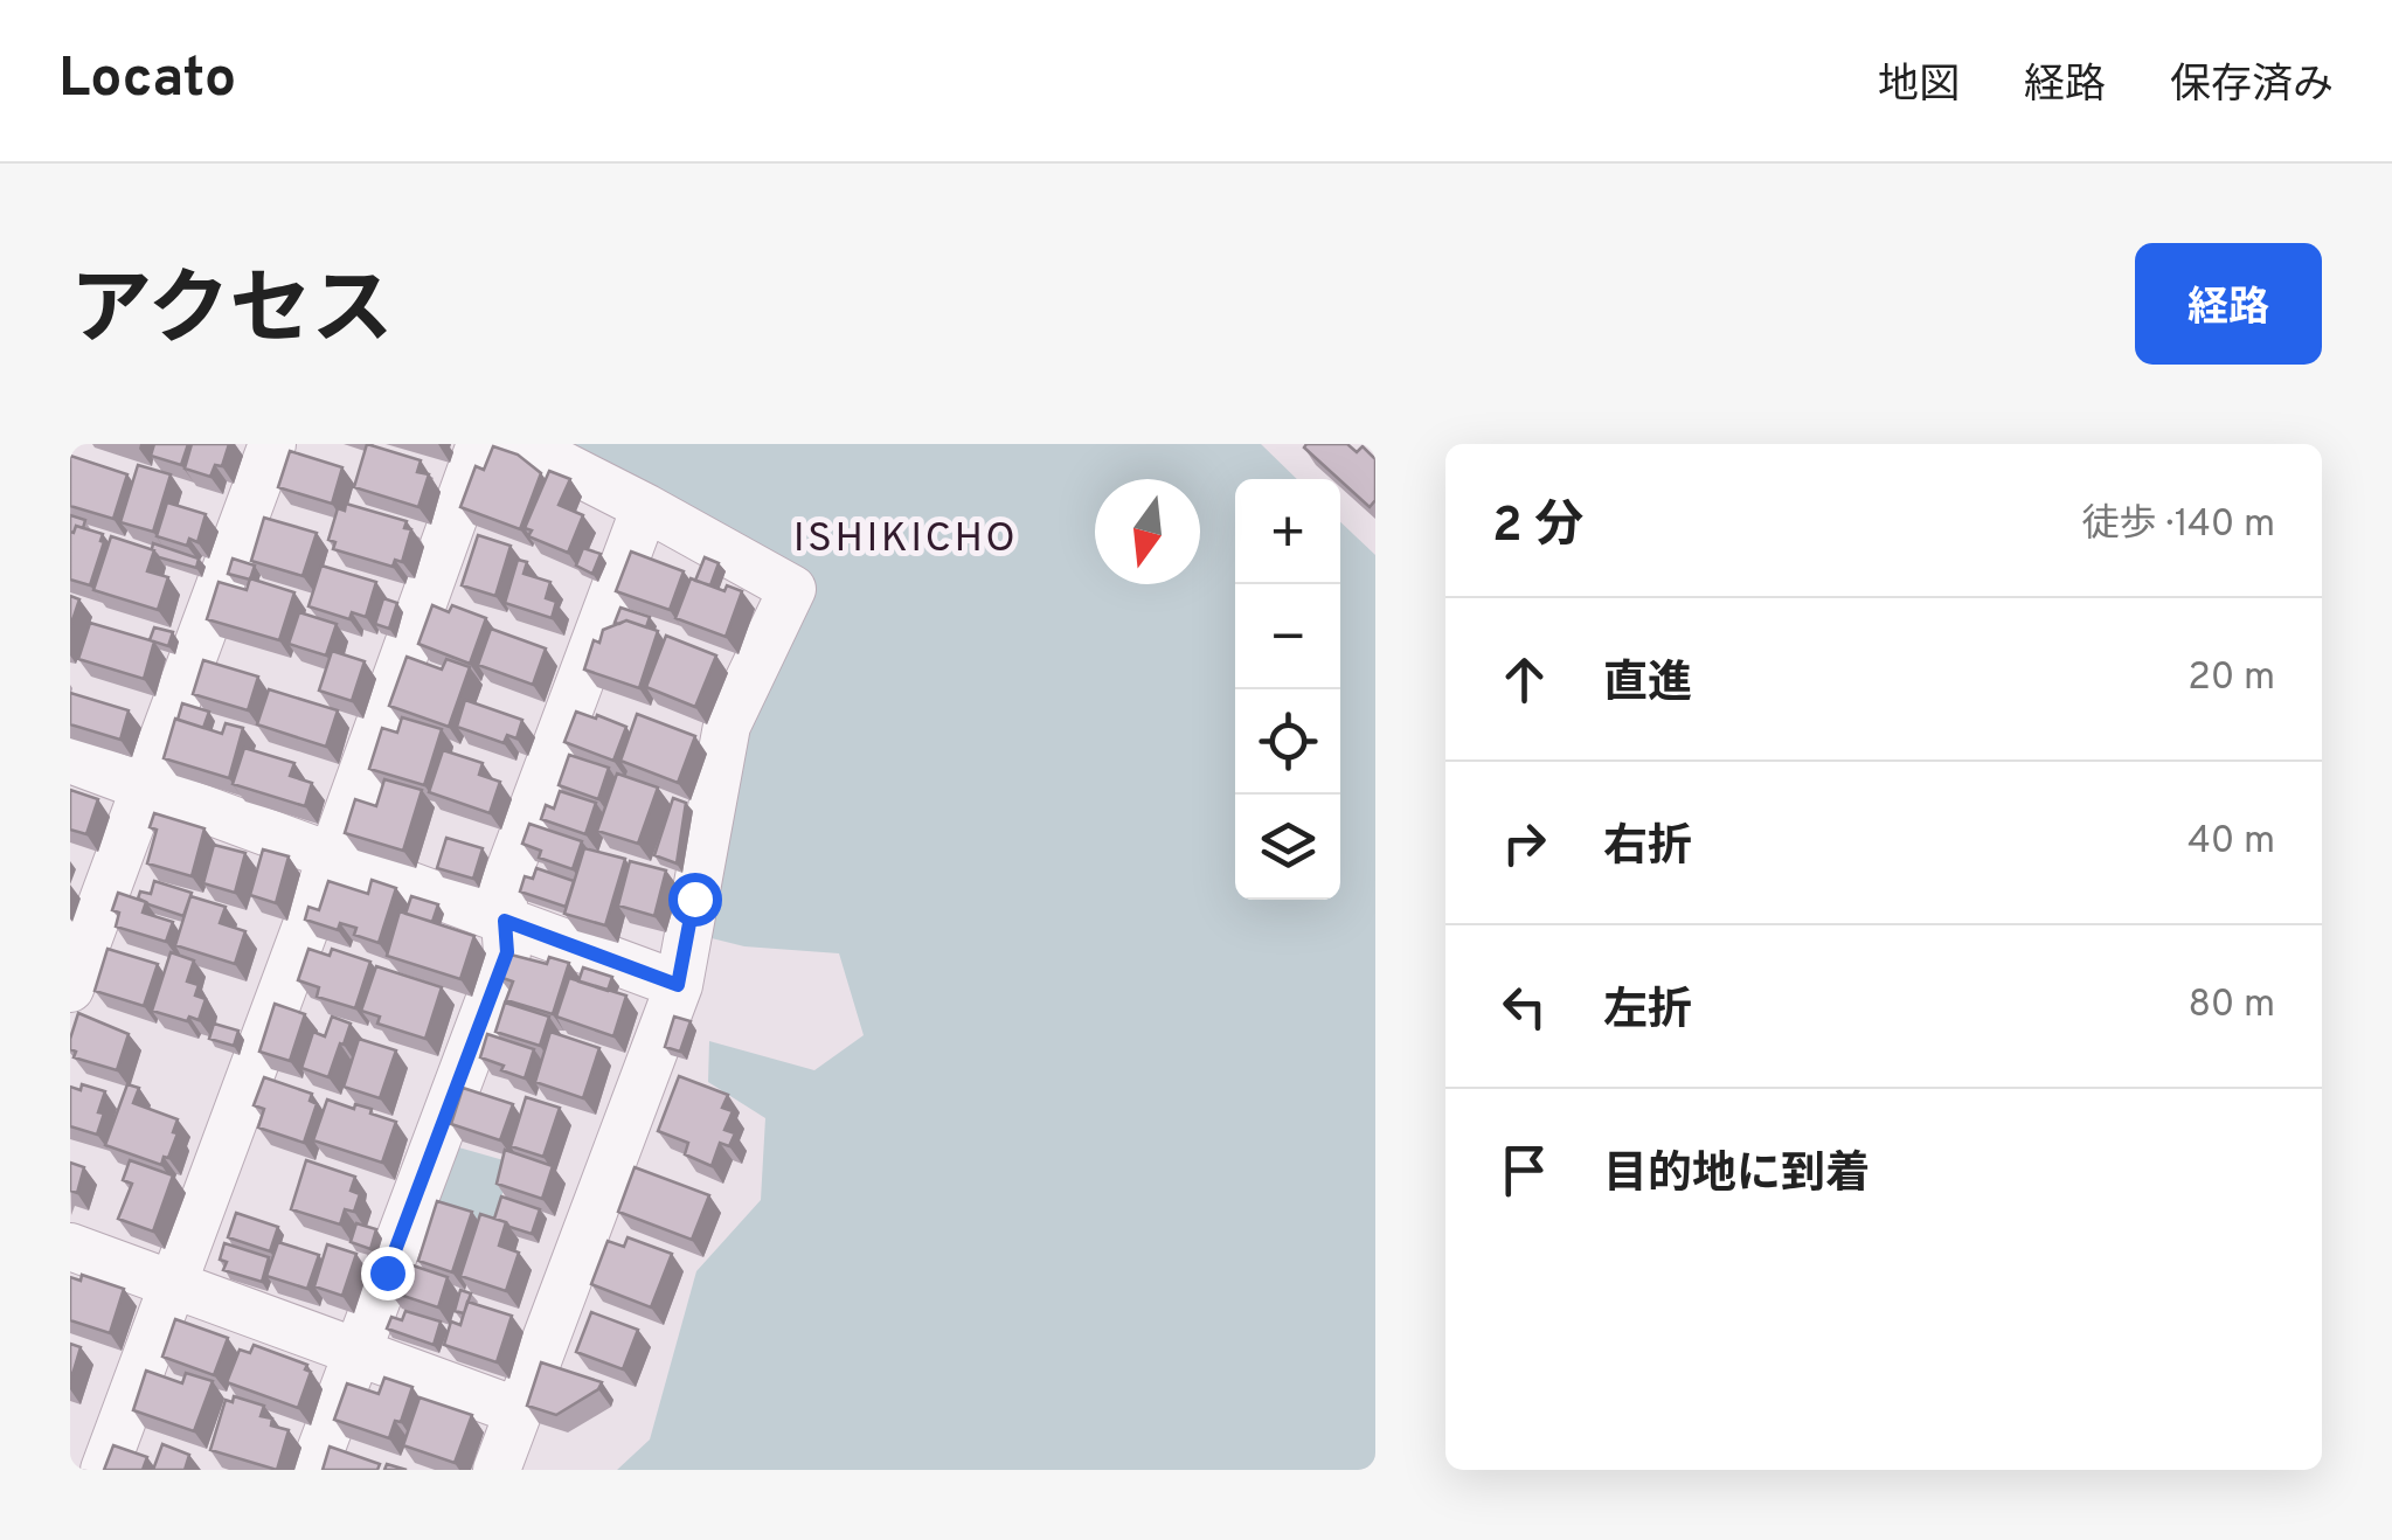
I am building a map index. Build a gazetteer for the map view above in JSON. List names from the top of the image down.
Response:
{
  "districts": ["ISHIKICHO"],
  "north": "bottom",
  "page": {
    "header": "Locato",
    "nav": ["地図", "経路", "保存済み"],
    "title": "アクセス",
    "buttons": "経路",
    "heading": ["2 分", "徒歩 · 140 m"],
    "map_buttons": ["+", "−"],
    "list": [
      ["直進", "20 m"],
      ["右折", "40 m"],
      ["左折", "80 m"],
      "目的地に到着"
    ]
  }
}
